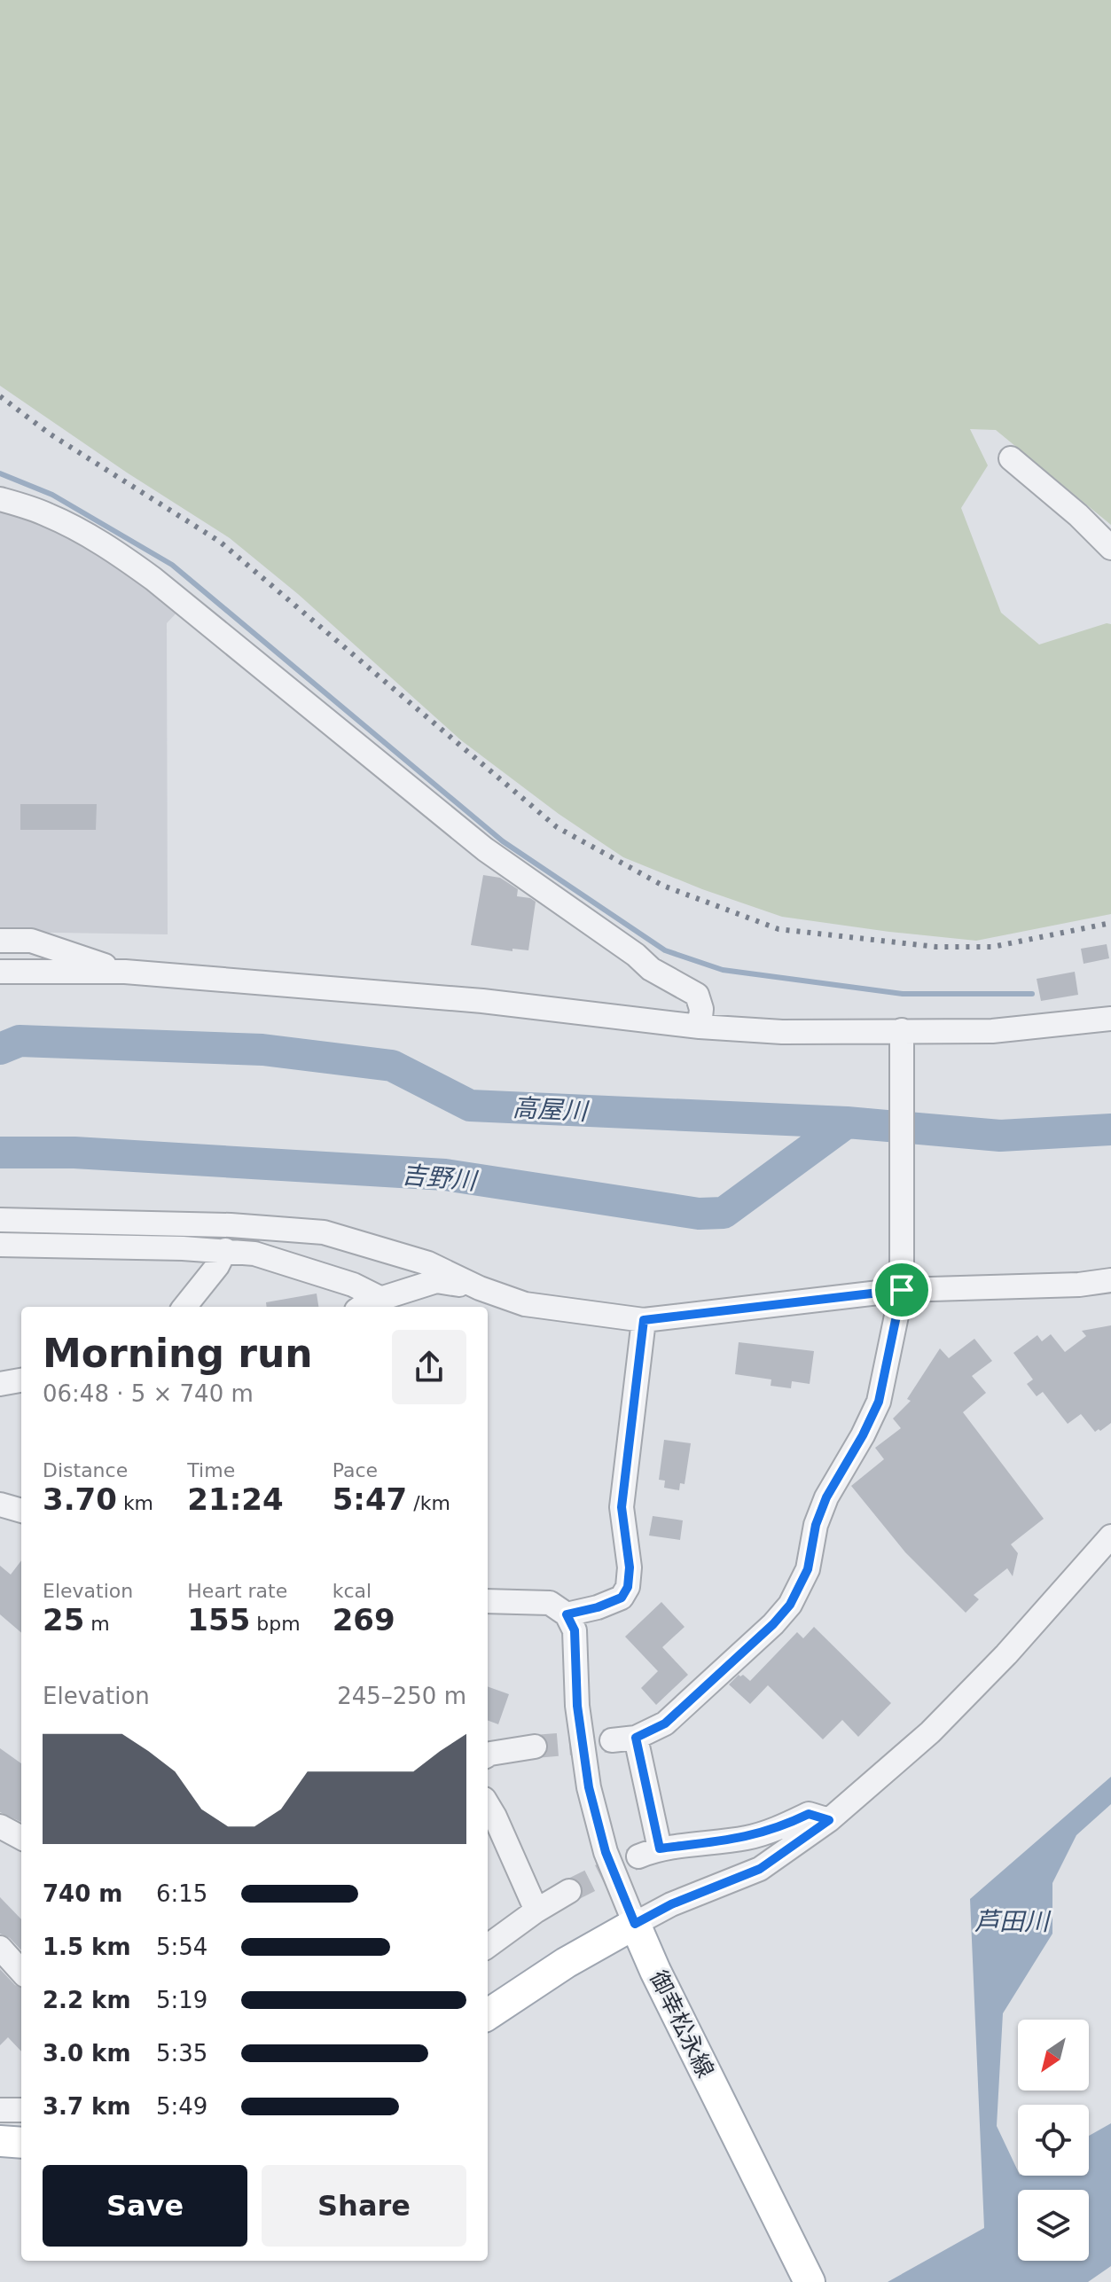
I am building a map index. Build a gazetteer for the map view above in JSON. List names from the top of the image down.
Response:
{
  "streets": {
    "main road": ["御幸松永線"]
  },
  "water": ["高屋川", "吉野川", "芦田川"],
  "north": "bottom left",
  "page": {
    "heading": ["Morning run", "06:48 · 5 × 740 m"],
    "stats": [
      ["Distance", "3.70 km"],
      ["Time", "21:24"],
      ["Pace", "5:47 /km"],
      ["Elevation", "25 m"],
      ["Heart rate", "155 bpm"],
      ["kcal", "269"]
    ],
    "chart": ["Elevation", "245–250 m"],
    "list": [
      {
        "name": "740 m",
        "note": "6:15"
      },
      {
        "name": "1.5 km",
        "note": "5:54"
      },
      {
        "name": "2.2 km",
        "note": "5:19"
      },
      {
        "name": "3.0 km",
        "note": "5:35"
      },
      {
        "name": "3.7 km",
        "note": "5:49"
      }
    ],
    "buttons": ["Save", "Share"]
  }
}
